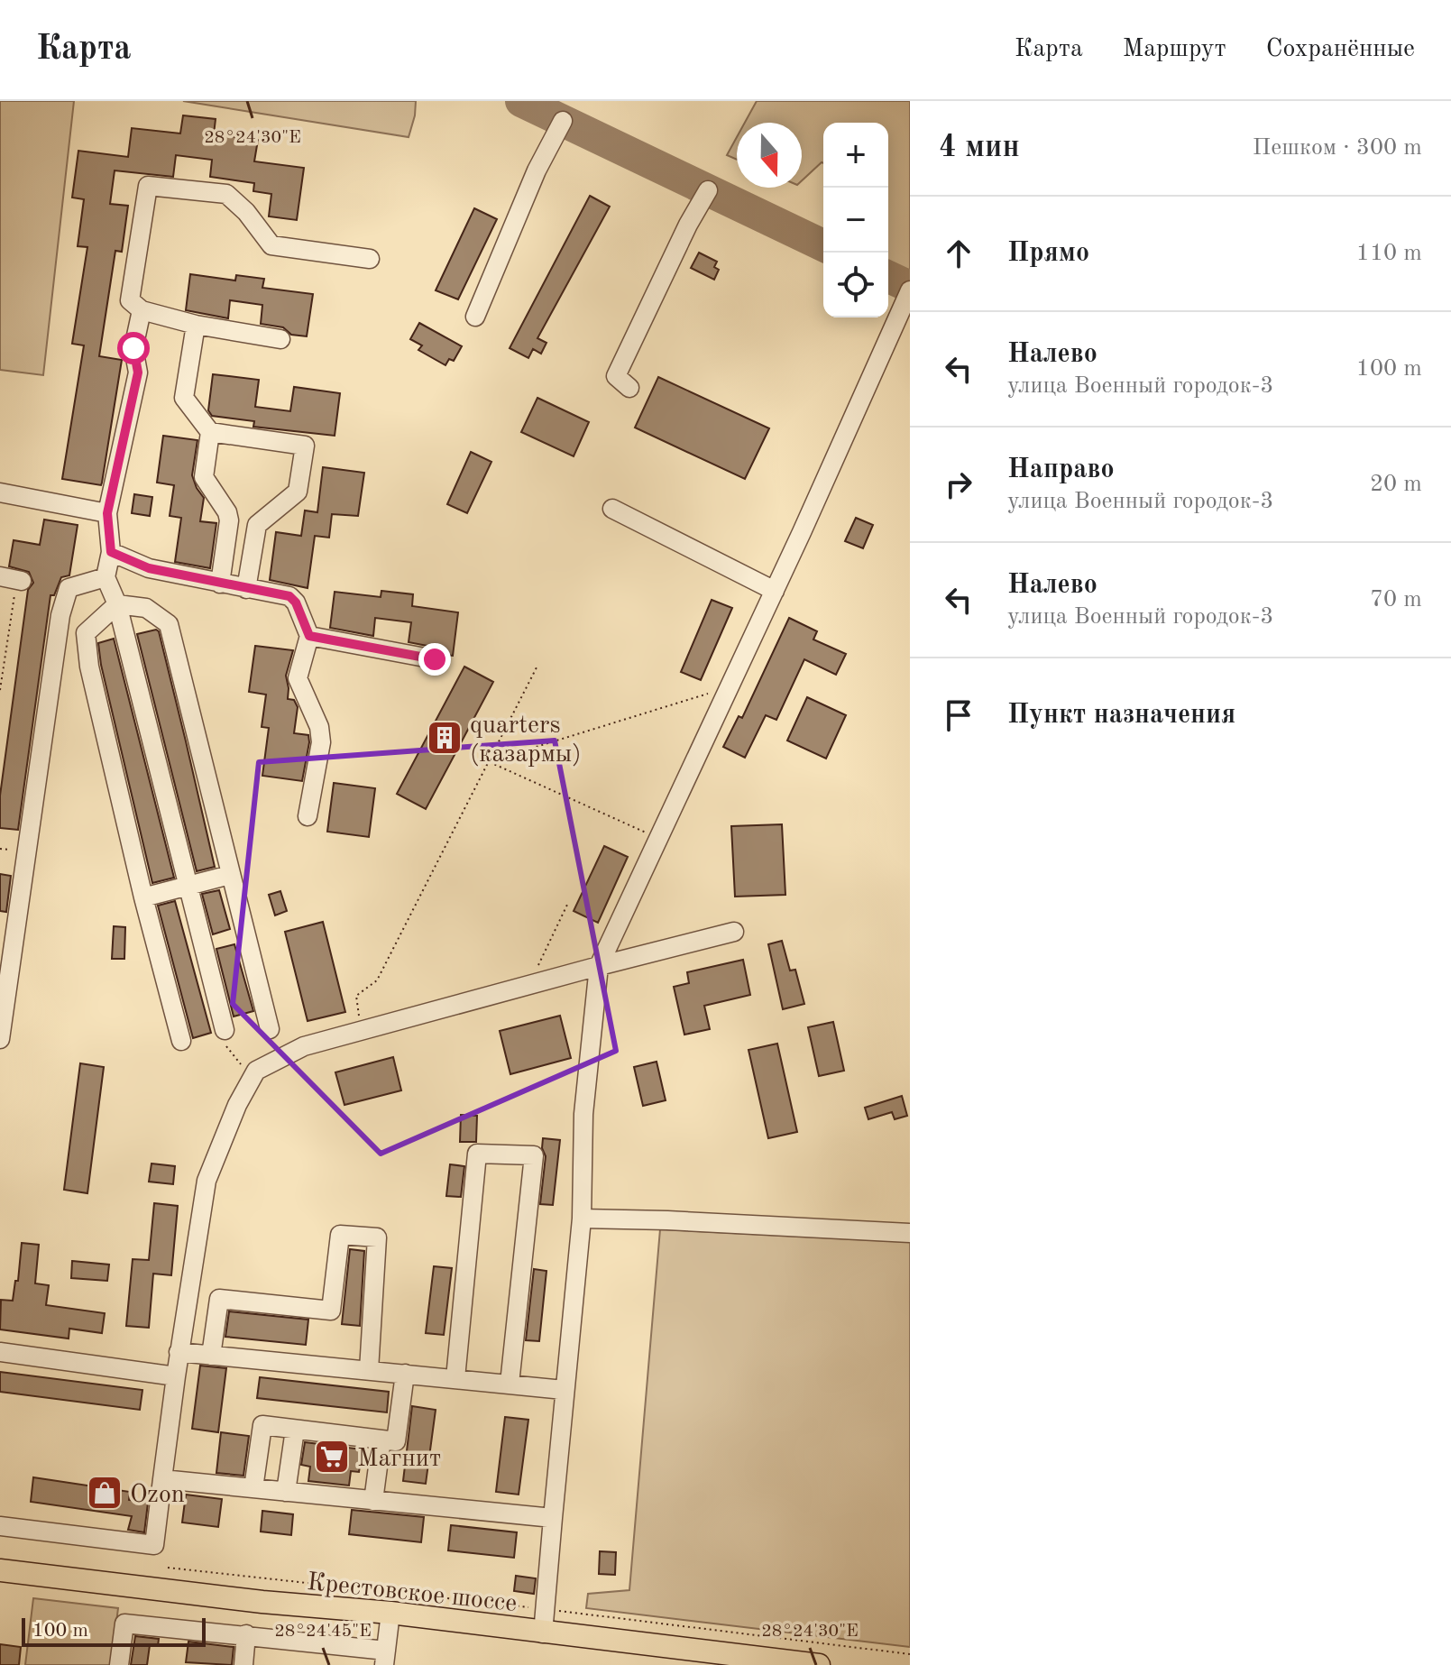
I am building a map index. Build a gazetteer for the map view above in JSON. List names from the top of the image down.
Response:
{
  "streets": {
    "main road": ["Крестовское шоссе"]
  },
  "places": {
    "building": ["quarters (казармы)"],
    "supermarket": ["Магнит"],
    "shop": ["Ozon"]
  },
  "scale_bar": "100 m",
  "north": "bottom",
  "page": {
    "header": "Карта",
    "nav": ["Карта", "Маршрут", "Сохранённые"],
    "heading": ["4 мин", "Пешком · 300 m"],
    "map_buttons": ["+", "−"],
    "list": [
      ["Прямо", "110 m"],
      ["Налево", "улица Военный городок-3", "100 m"],
      ["Направо", "улица Военный городок-3", "20 m"],
      ["Налево", "улица Военный городок-3", "70 m"],
      "Пункт назначения"
    ],
    "scale": "100 m"
  },
  "coordinates": ["28°24'30\"E", "28°24'45\"E"]
}
